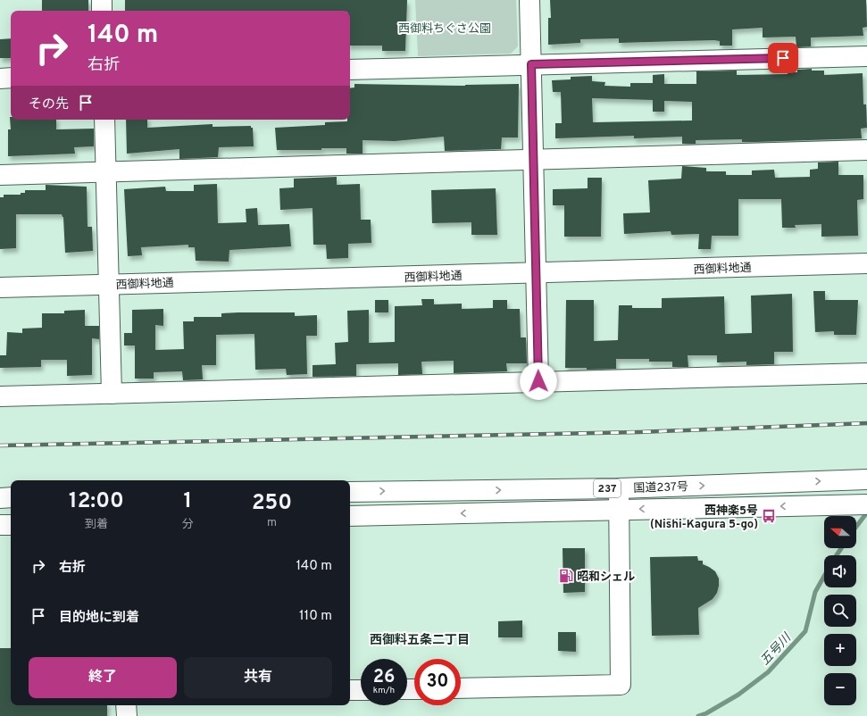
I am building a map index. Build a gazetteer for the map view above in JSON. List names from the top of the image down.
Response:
{
  "streets": {
    "main road": ["西御料地通", "国道237号", "237"]
  },
  "districts": ["西御料五条二丁目"],
  "water": ["五号川"],
  "parks": ["西御料ちぐさ公園"],
  "places": {
    "bus stop": ["西神楽5号 (Nishi-Kagura 5-go)"],
    "fuel station": ["昭和シェル"]
  },
  "north": "left",
  "page": {
    "turn": ["140 m", "右折"],
    "then": "その先",
    "eta": [
      "12:00",
      "到着",
      "1",
      "分",
      "250",
      "m"
    ],
    "map_buttons": ["+", "−"],
    "list": [
      {
        "name": "右折",
        "value": "140 m"
      },
      {
        "name": "目的地に到着",
        "value": "110 m"
      }
    ],
    "buttons": ["終了", "共有"],
    "speed": "26 km/h",
    "limit": "30"
  }
}
